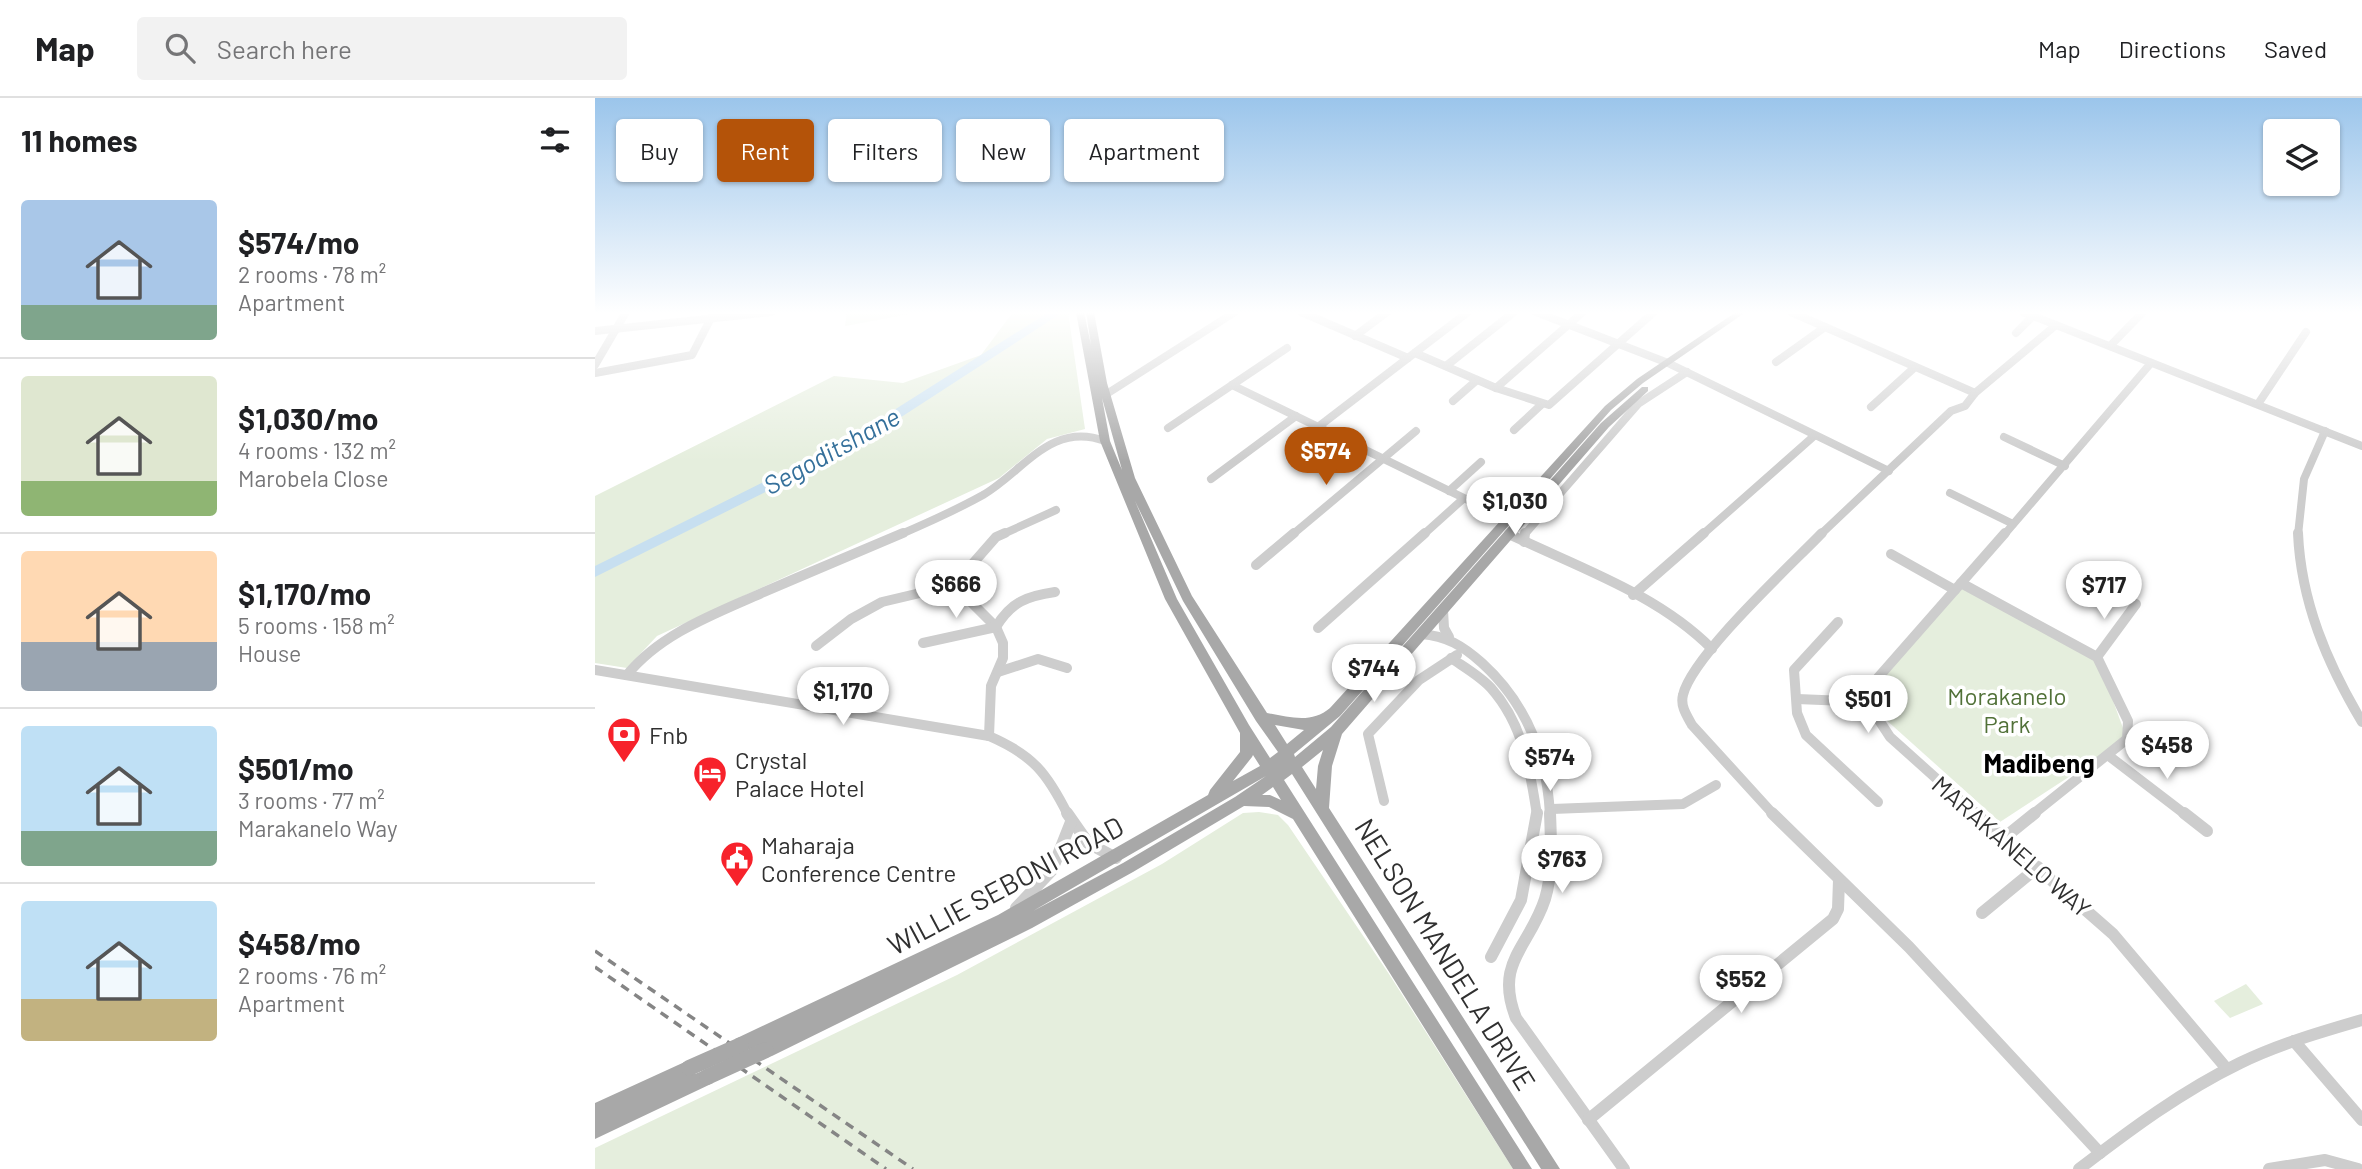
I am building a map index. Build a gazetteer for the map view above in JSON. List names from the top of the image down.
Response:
{
  "streets": {
    "main road": ["WILLIE SEBONI ROAD", "NELSON MANDELA DRIVE"],
    "street": ["MARAKANELO WAY"]
  },
  "crossings": [
    ["WILLIE SEBONI ROAD", "NELSON MANDELA DRIVE"]
  ],
  "districts": ["Madibeng"],
  "water": ["Segoditshane"],
  "parks": ["Morakanelo Park"],
  "places": {
    "bank": ["Fnb"],
    "hotel": ["Crystal Palace Hotel"],
    "public building": ["Maharaja Conference Centre"]
  },
  "page": {
    "header": "Map",
    "search": "Search here",
    "nav": ["Map", "Directions", "Saved"],
    "heading": "11 homes",
    "chip": [
      "Buy",
      "Rent",
      "Filters",
      "New",
      "Apartment"
    ],
    "list": [
      {
        "name": "$574/mo",
        "note": "2 rooms · 78 m² · Apartment"
      },
      {
        "name": "$1,030/mo",
        "note": "4 rooms · 132 m² · Marobela Close"
      },
      {
        "name": "$1,170/mo",
        "note": "5 rooms · 158 m² · House"
      },
      {
        "name": "$501/mo",
        "note": "3 rooms · 77 m² · Marakanelo Way"
      },
      {
        "name": "$458/mo",
        "note": "2 rooms · 76 m² · Apartment"
      }
    ],
    "price": [
      "$574",
      "$1,030",
      "$666",
      "$717",
      "$744",
      "$1,170",
      "$501",
      "$458",
      "$574",
      "$763",
      "$552"
    ]
  }
}
